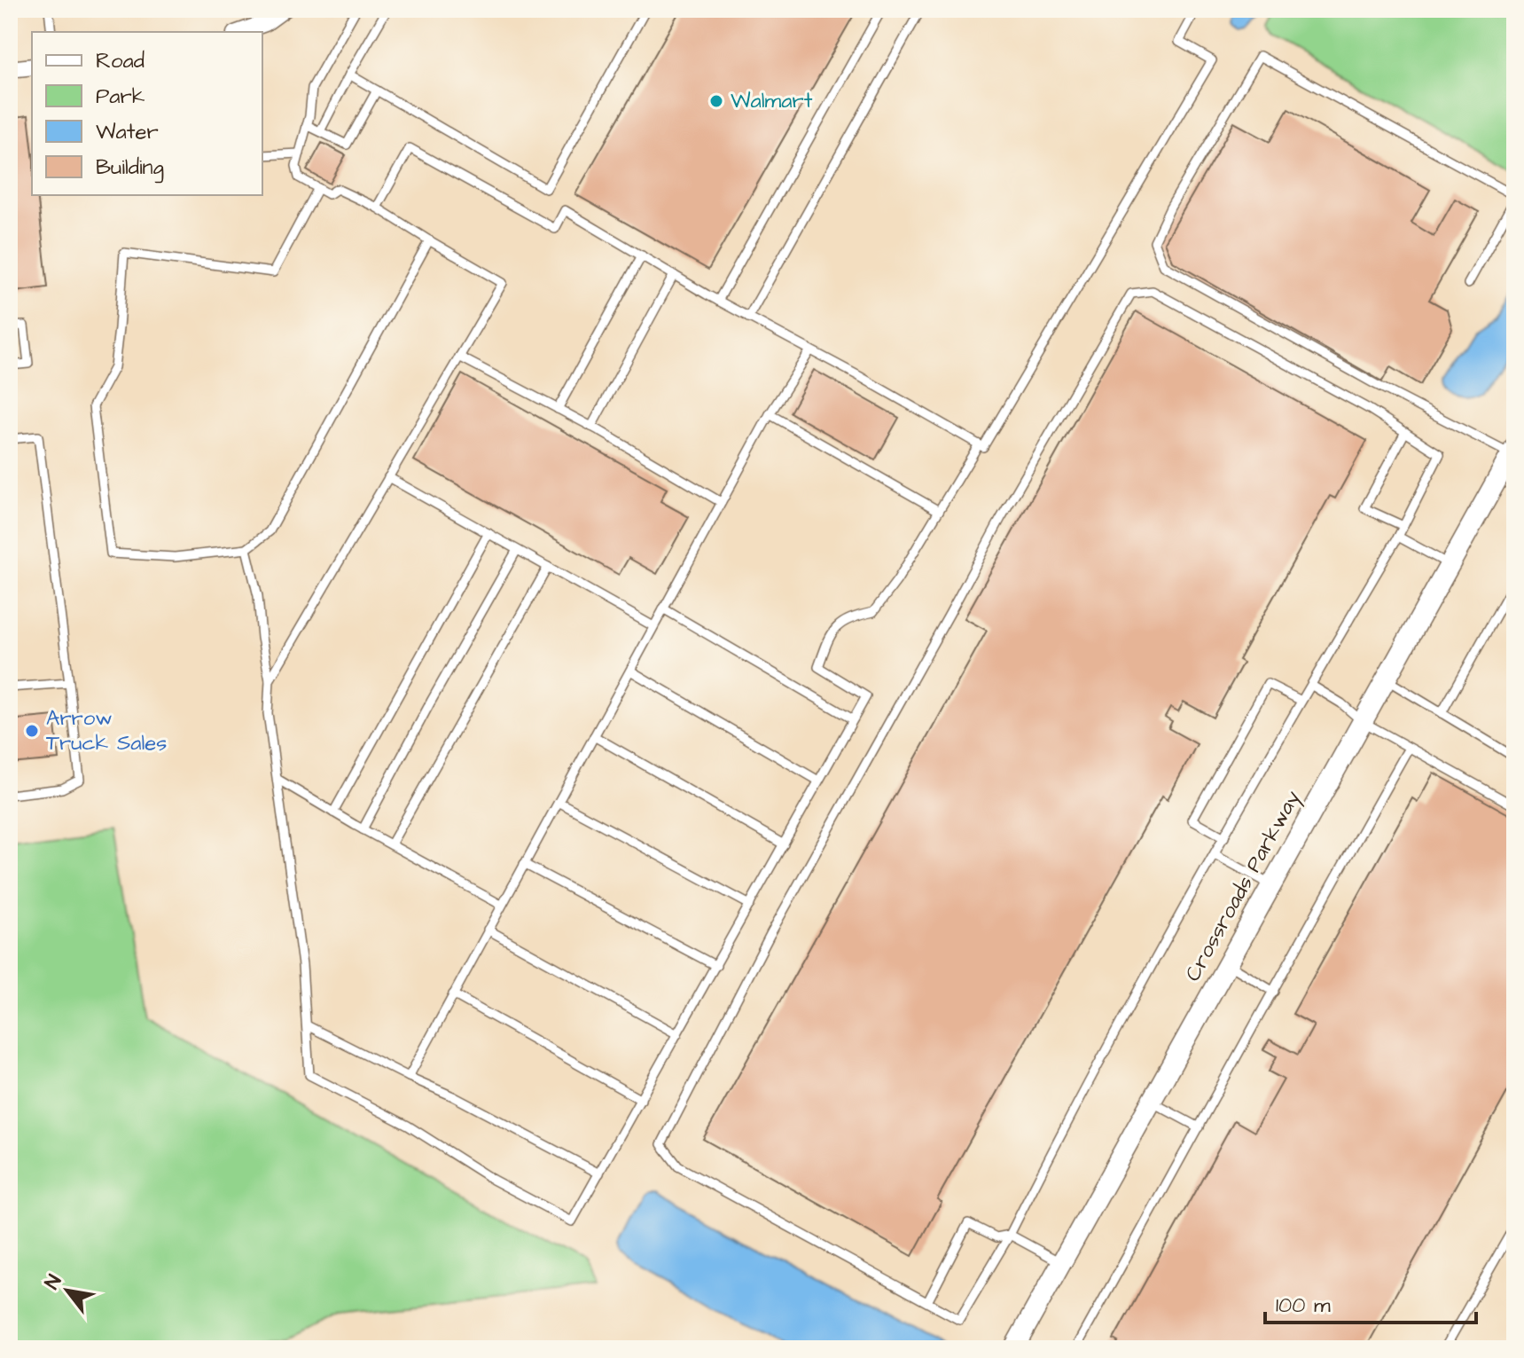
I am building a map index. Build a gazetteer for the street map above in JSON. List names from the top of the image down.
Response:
{
  "streets": {
    "street": ["Crossroads Parkway"]
  },
  "places": ["Walmart", "Arrow Truck Sales"],
  "legend": [
    "Road",
    "Park",
    "Water",
    "Building"
  ],
  "scale_bar": "100 m",
  "north": "top left"
}
